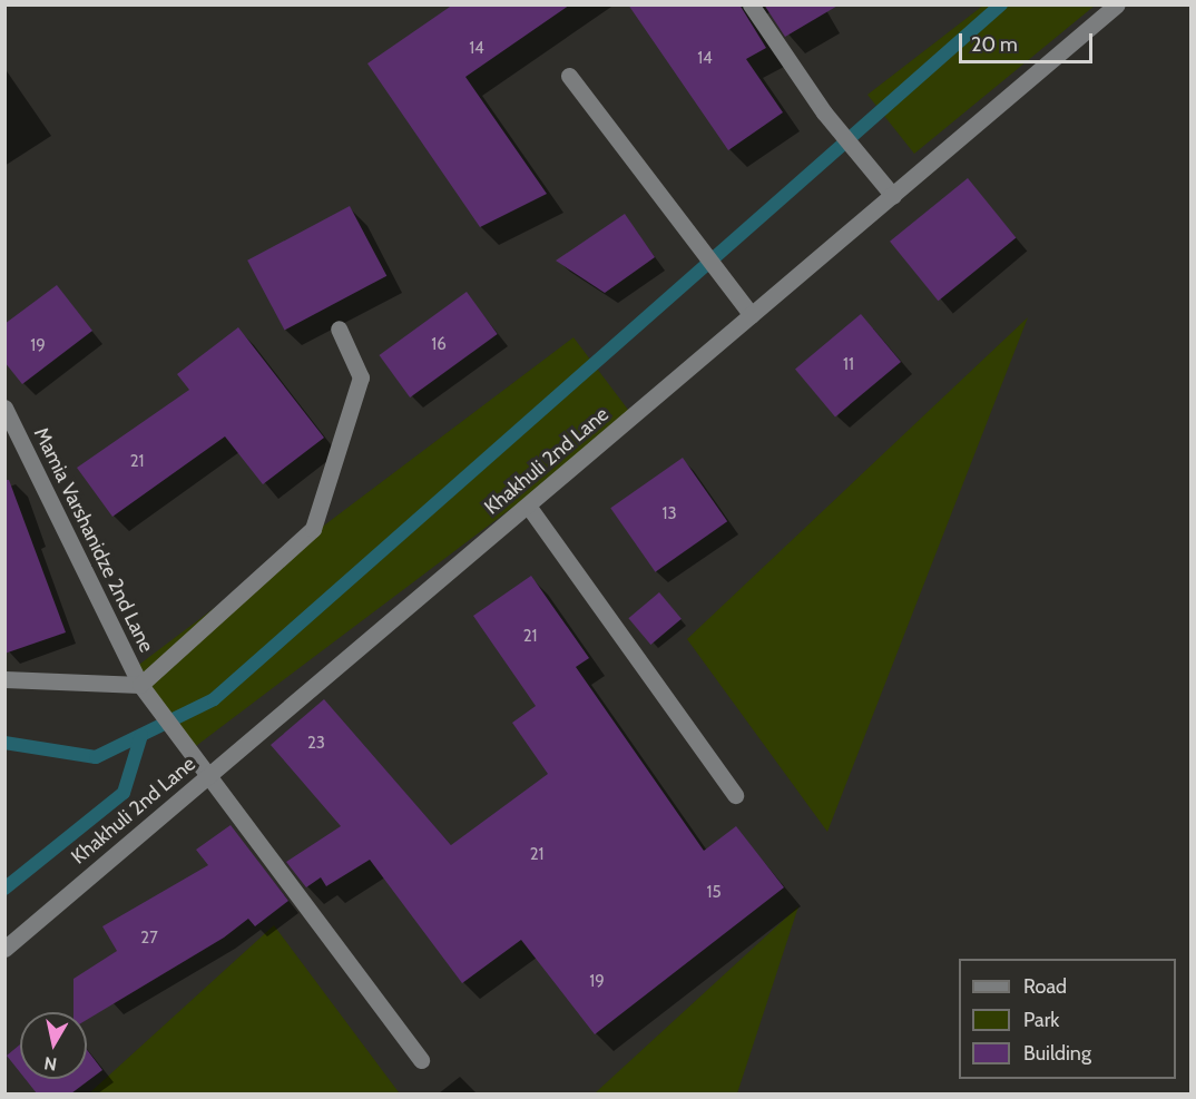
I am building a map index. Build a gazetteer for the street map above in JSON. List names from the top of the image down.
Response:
{
  "streets": {
    "street": ["Khakhuli 2nd Lane", "Mamia Varshanidze 2nd Lane"]
  },
  "crossings": [
    ["Khakhuli 2nd Lane", "Mamia Varshanidze 2nd Lane"]
  ],
  "house_numbers": [
    "14",
    "14",
    "16",
    "19",
    "11",
    "21",
    "13",
    "21",
    "23",
    "21",
    "15",
    "27",
    "19"
  ],
  "legend": ["Road", "Park", "Building"],
  "scale_bar": "20 m",
  "north": "bottom"
}
